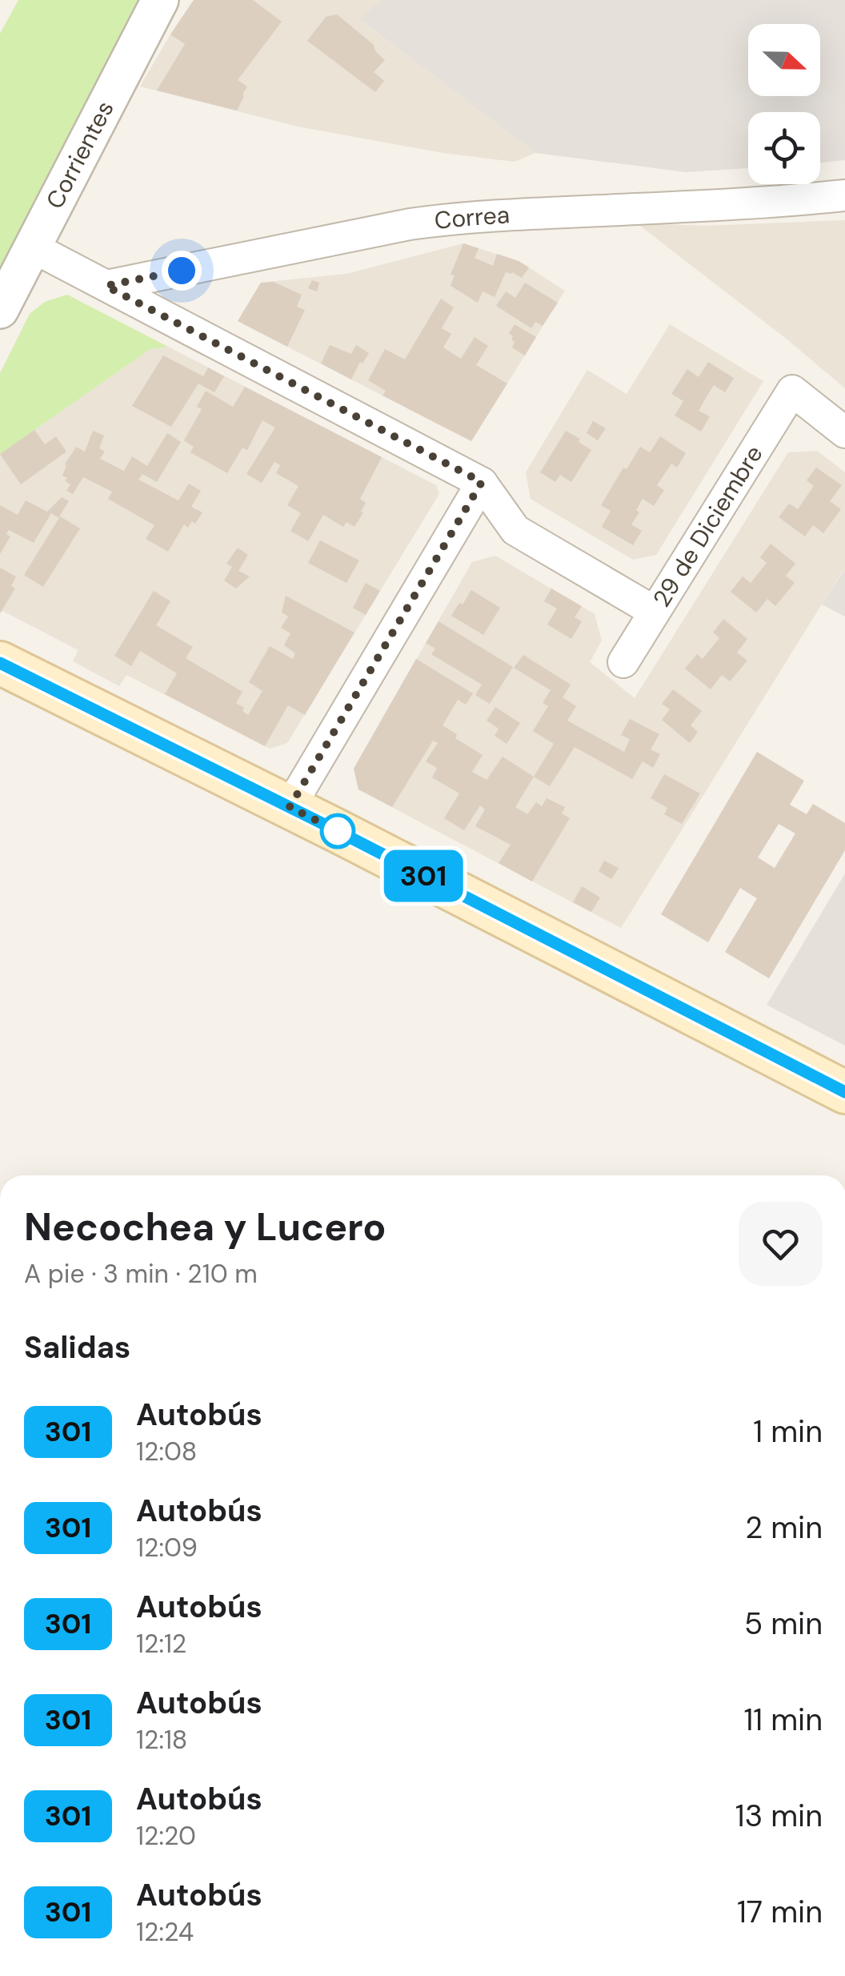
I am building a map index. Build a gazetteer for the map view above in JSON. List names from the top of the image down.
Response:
{
  "streets": {
    "street": ["Corrientes", "Correa", "29 de Diciembre"]
  },
  "lines": ["bus line 301"],
  "north": "right",
  "page": {
    "on_map": "301",
    "heading": [
      ["Necochea y Lucero", "A pie · 3 min · 210 m"],
      "Salidas"
    ],
    "list": [
      {
        "mark": "301",
        "name": "Autobús",
        "note": "12:08",
        "value": "1 min"
      },
      {
        "mark": "301",
        "name": "Autobús",
        "note": "12:09",
        "value": "2 min"
      },
      {
        "mark": "301",
        "name": "Autobús",
        "note": "12:12",
        "value": "5 min"
      },
      {
        "mark": "301",
        "name": "Autobús",
        "note": "12:18",
        "value": "11 min"
      },
      {
        "mark": "301",
        "name": "Autobús",
        "note": "12:20",
        "value": "13 min"
      },
      {
        "mark": "301",
        "name": "Autobús",
        "note": "12:24",
        "value": "17 min"
      }
    ]
  }
}
